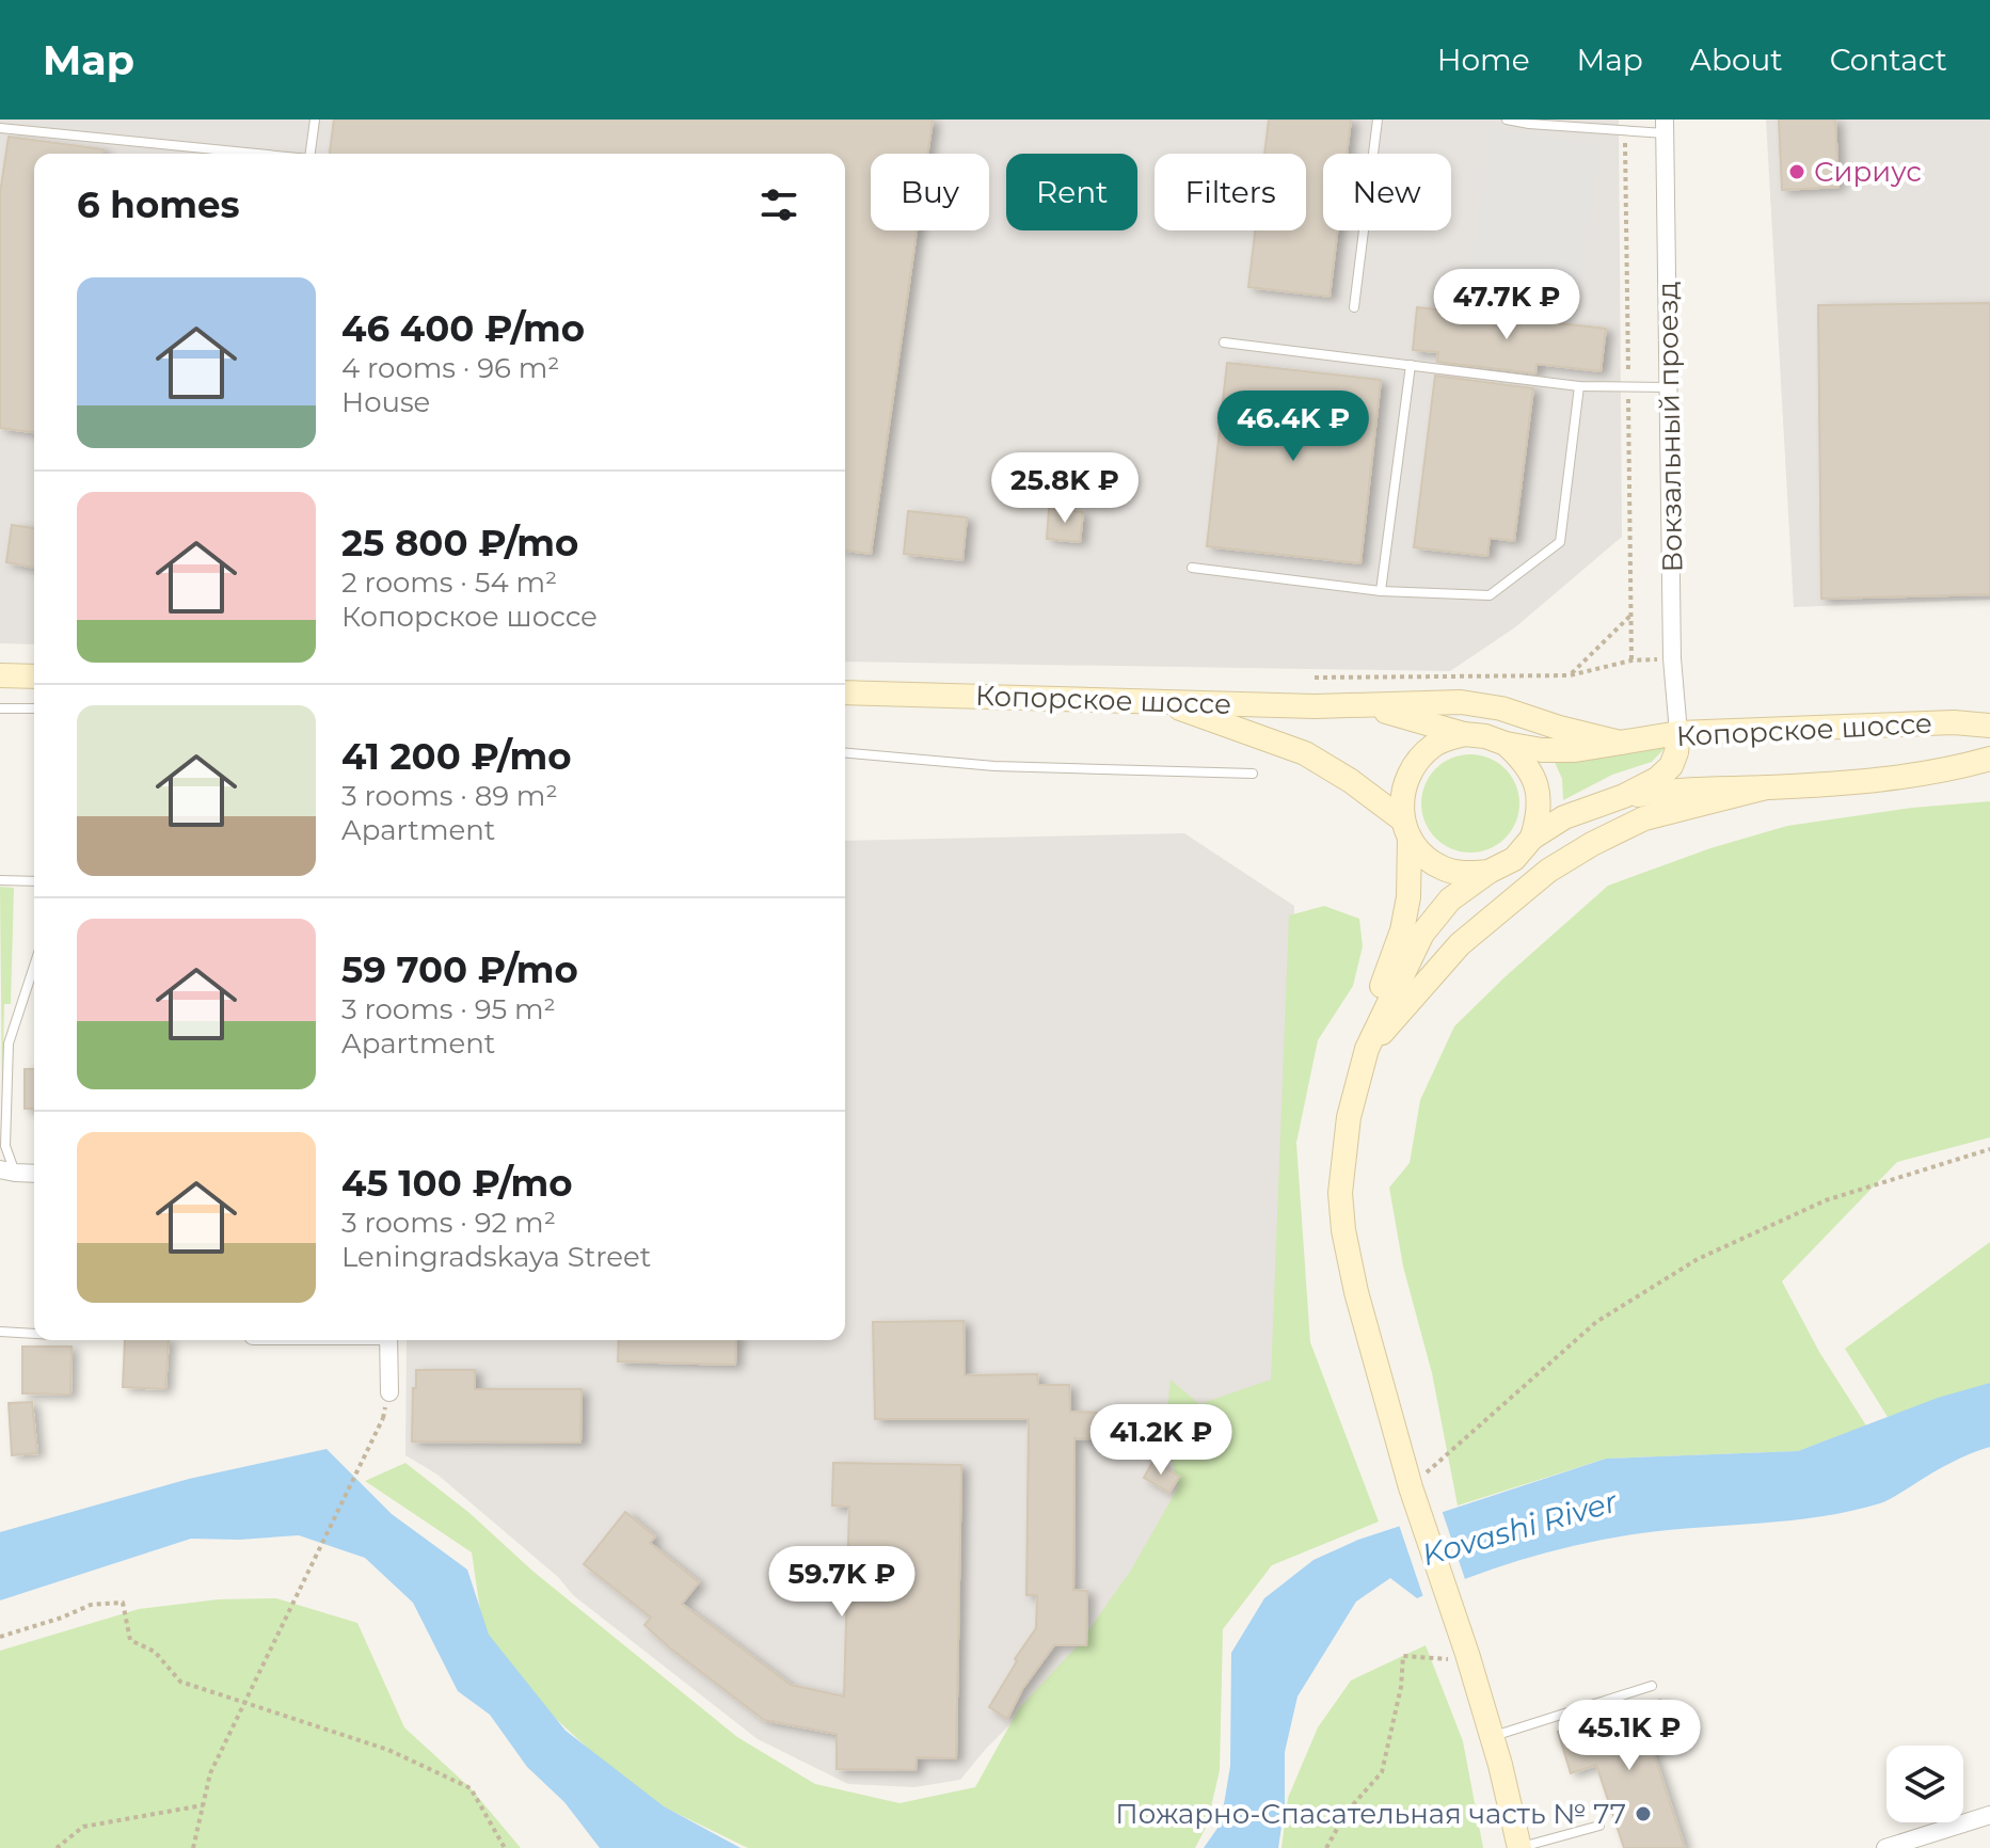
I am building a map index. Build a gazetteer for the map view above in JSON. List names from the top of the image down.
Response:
{
  "streets": {
    "main road": ["Копорское шоссе"],
    "street": ["Вокзальный проезд"]
  },
  "crossings": [
    ["Вокзальный проезд", "Копорское шоссе"]
  ],
  "water": ["Kovashi River"],
  "places": ["Сириус", "Пожарно-Спасательная часть № 77"],
  "page": {
    "header": "Map",
    "nav": [
      "Home",
      "Map",
      "About",
      "Contact"
    ],
    "chip": [
      "Buy",
      "Rent",
      "Filters",
      "New"
    ],
    "heading": "6 homes",
    "list": [
      {
        "name": "46 400 ₽/mo",
        "note": "4 rooms · 96 m² · House"
      },
      {
        "name": "25 800 ₽/mo",
        "note": "2 rooms · 54 m² · Копорское шоссе"
      },
      {
        "name": "41 200 ₽/mo",
        "note": "3 rooms · 89 m² · Apartment"
      },
      {
        "name": "59 700 ₽/mo",
        "note": "3 rooms · 95 m² · Apartment"
      },
      {
        "name": "45 100 ₽/mo",
        "note": "3 rooms · 92 m² · Leningradskaya Street"
      }
    ],
    "price": [
      "47.7K ₽",
      "46.4K ₽",
      "25.8K ₽",
      "41.2K ₽",
      "59.7K ₽",
      "45.1K ₽"
    ]
  }
}
